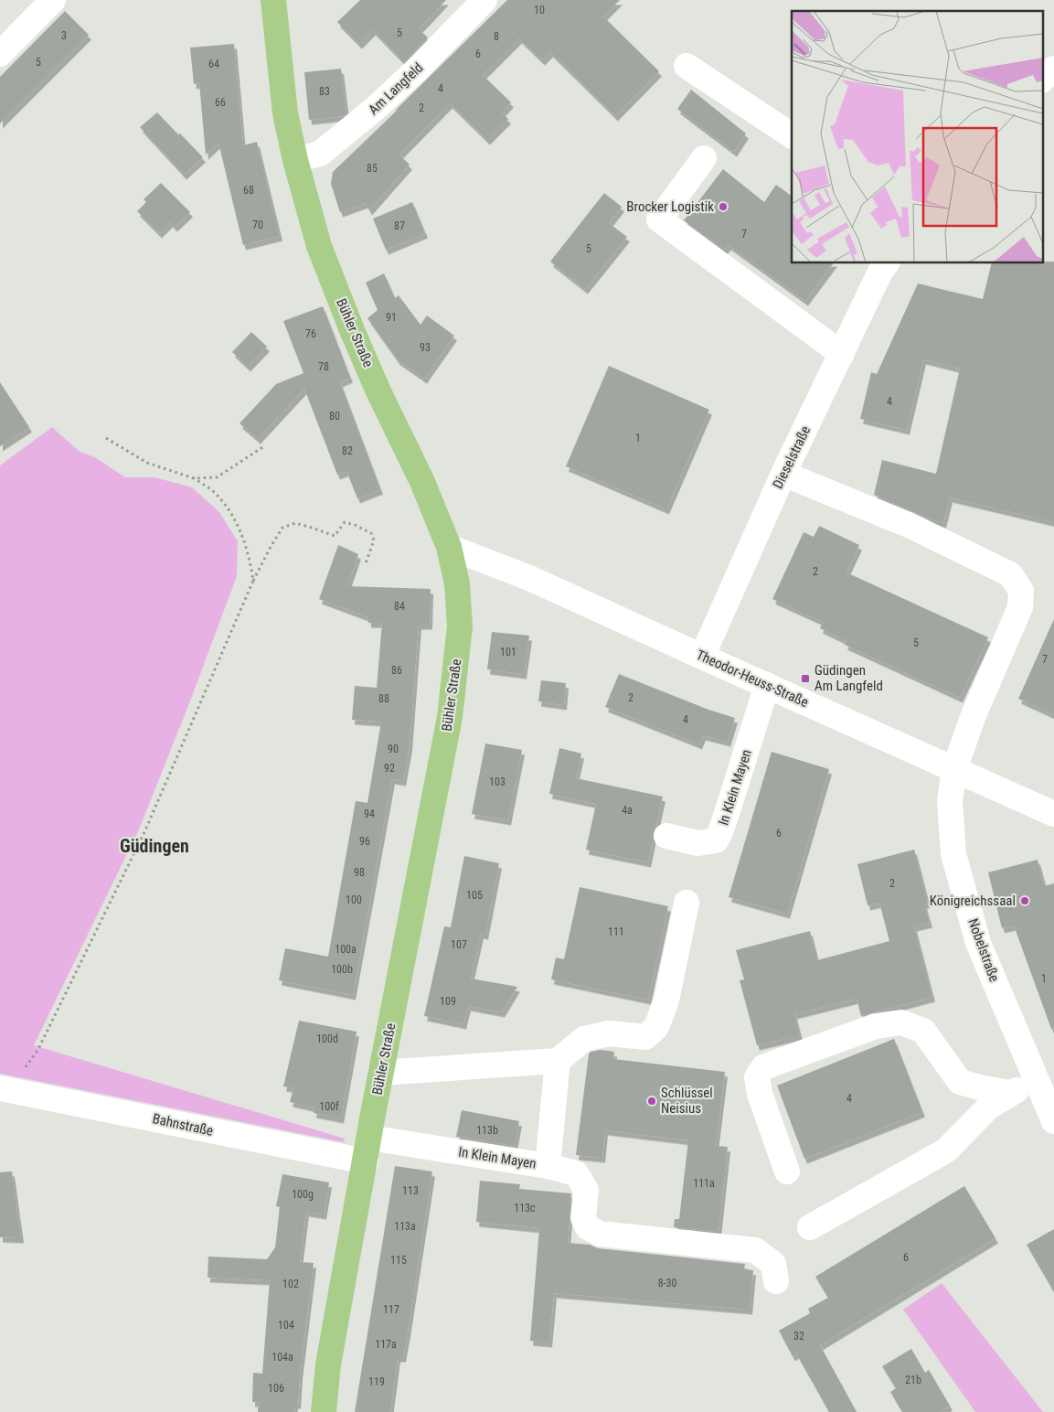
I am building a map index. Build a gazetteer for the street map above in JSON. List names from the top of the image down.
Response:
{
  "streets": {
    "main road": ["Bühler Straße"],
    "street": [
      "Am Langfeld",
      "Dieselstraße",
      "Theodor-Heuss-Straße",
      "In Klein Mayen",
      "Nobelstraße",
      "Bahnstraße"
    ]
  },
  "crossings": [
    ["Am Langfeld", "Bühler Straße"],
    ["Bühler Straße", "Theodor-Heuss-Straße"],
    ["Bühler Straße", "In Klein Mayen"],
    ["Bühler Straße", "Bahnstraße"],
    ["Dieselstraße", "Theodor-Heuss-Straße"],
    ["Dieselstraße", "Nobelstraße"],
    ["Theodor-Heuss-Straße", "In Klein Mayen"],
    ["Theodor-Heuss-Straße", "Nobelstraße"]
  ],
  "districts": ["Güdingen"],
  "places": {
    "other": ["Brocker Logistik", "Königreichssaal", "Schlüssel Neisius"],
    "transit": ["Güdingen Am Langfeld"]
  },
  "house_numbers": [
    "10",
    "5",
    "3",
    "8",
    "6",
    "5",
    "64",
    "4",
    "83",
    "66",
    "2",
    "85",
    "68",
    "70",
    "87",
    "7",
    "5",
    "91",
    "76",
    "93",
    "78",
    "4",
    "80",
    "1",
    "82",
    "2",
    "84",
    "5",
    "101",
    "7",
    "86",
    "2",
    "88",
    "4",
    "90",
    "92",
    "103",
    "4a",
    "94",
    "6",
    "96",
    "98",
    "2",
    "105",
    "100",
    "111",
    "107",
    "100a",
    "100b",
    "1",
    "109",
    "100d",
    "4",
    "100f",
    "113b",
    "111a",
    "113",
    "100g",
    "113c",
    "113a",
    "6",
    "115",
    "8-30",
    "102",
    "117",
    "104",
    "32",
    "117a",
    "104a",
    "21b",
    "119",
    "106"
  ]
}
